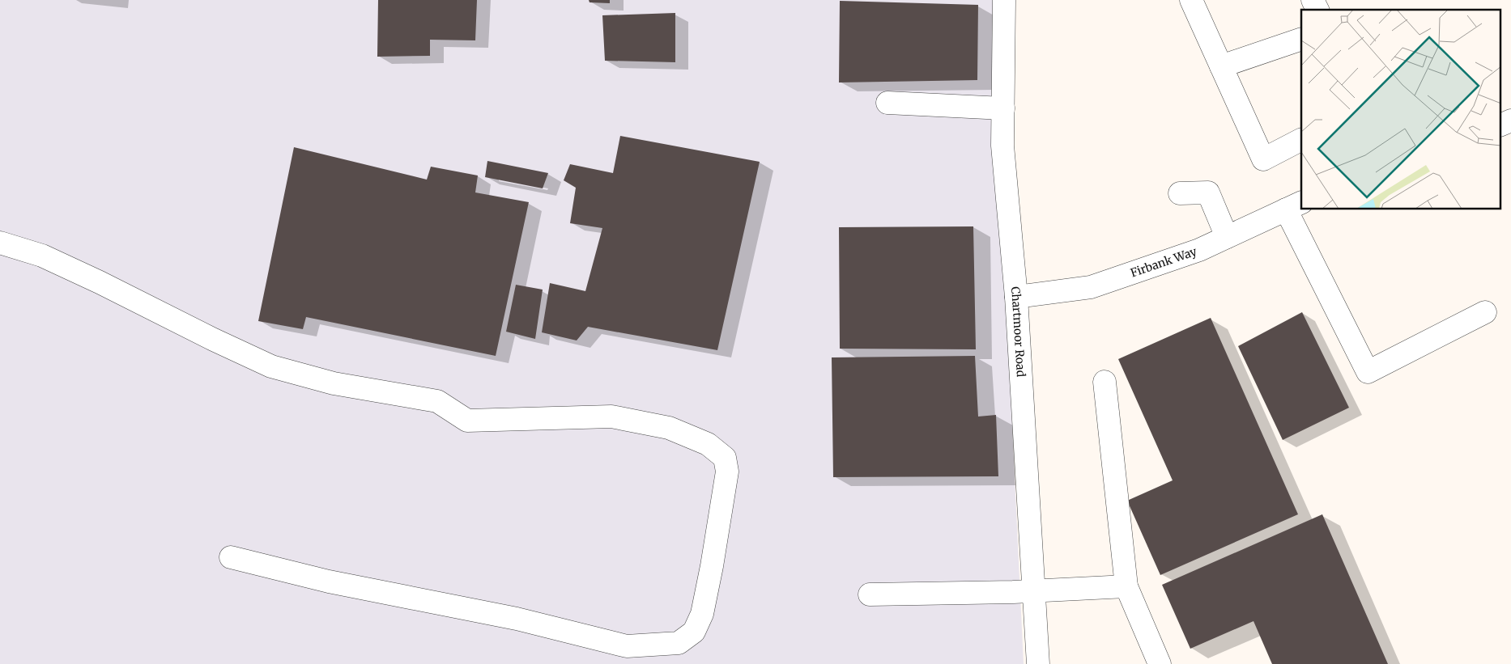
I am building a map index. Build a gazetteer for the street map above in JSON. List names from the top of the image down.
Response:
{
  "streets": {
    "street": ["Firbank Way", "Chartmoor Road"]
  },
  "crossings": [
    ["Firbank Way", "Chartmoor Road"]
  ]
}
